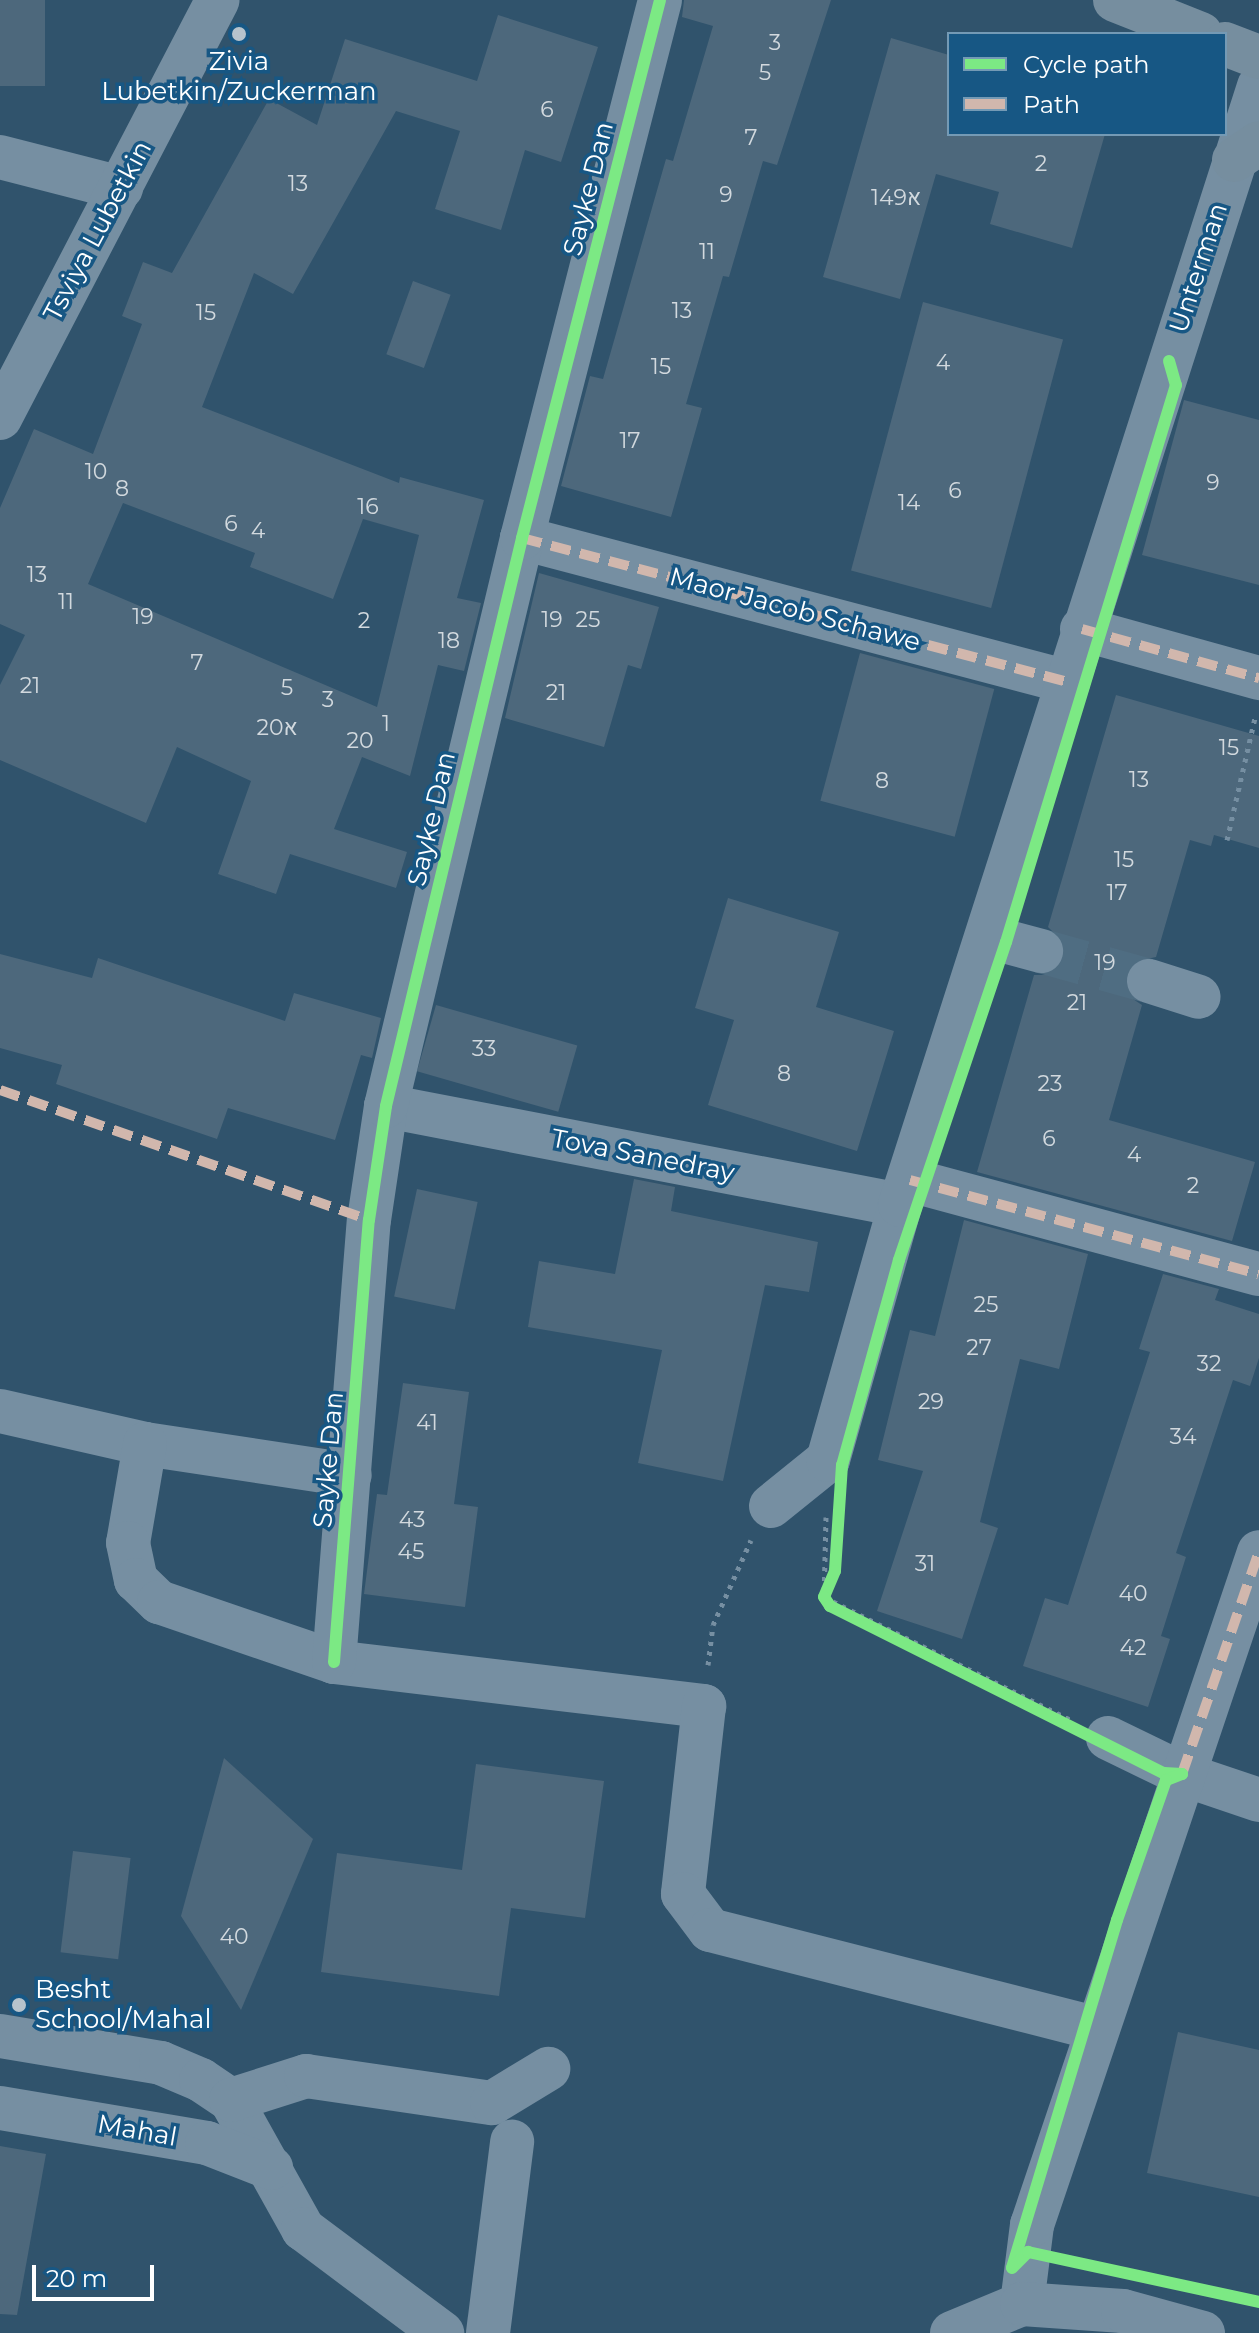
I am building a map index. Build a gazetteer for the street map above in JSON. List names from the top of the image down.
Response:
{
  "streets": {
    "street": [
      "Sayke Dan",
      "Tsviya Lubetkin",
      "Unterman",
      "Maor Jacob Schawe",
      "Tova Sanedray",
      "Mahal"
    ]
  },
  "crossings": [
    ["Sayke Dan", "Maor Jacob Schawe"],
    ["Sayke Dan", "Tova Sanedray"],
    ["Unterman", "Maor Jacob Schawe"],
    ["Unterman", "Tova Sanedray"]
  ],
  "places": ["Zivia Lubetkin/Zuckerman", "Besht School/Mahal"],
  "house_numbers": [
    "3",
    "5",
    "6",
    "7",
    "2",
    "13",
    "9",
    "149א",
    "11",
    "13",
    "15",
    "4",
    "15",
    "17",
    "10",
    "9",
    "8",
    "6",
    "14",
    "16",
    "6",
    "4",
    "13",
    "11",
    "19",
    "19",
    "25",
    "2",
    "18",
    "7",
    "21",
    "5",
    "21",
    "3",
    "1",
    "20א",
    "20",
    "15",
    "13",
    "8",
    "15",
    "17",
    "19",
    "21",
    "33",
    "8",
    "23",
    "6",
    "4",
    "2",
    "25",
    "27",
    "32",
    "29",
    "41",
    "34",
    "43",
    "45",
    "31",
    "40",
    "42",
    "40"
  ],
  "legend": ["Cycle path", "Path"],
  "scale_bar": "20 m"
}
